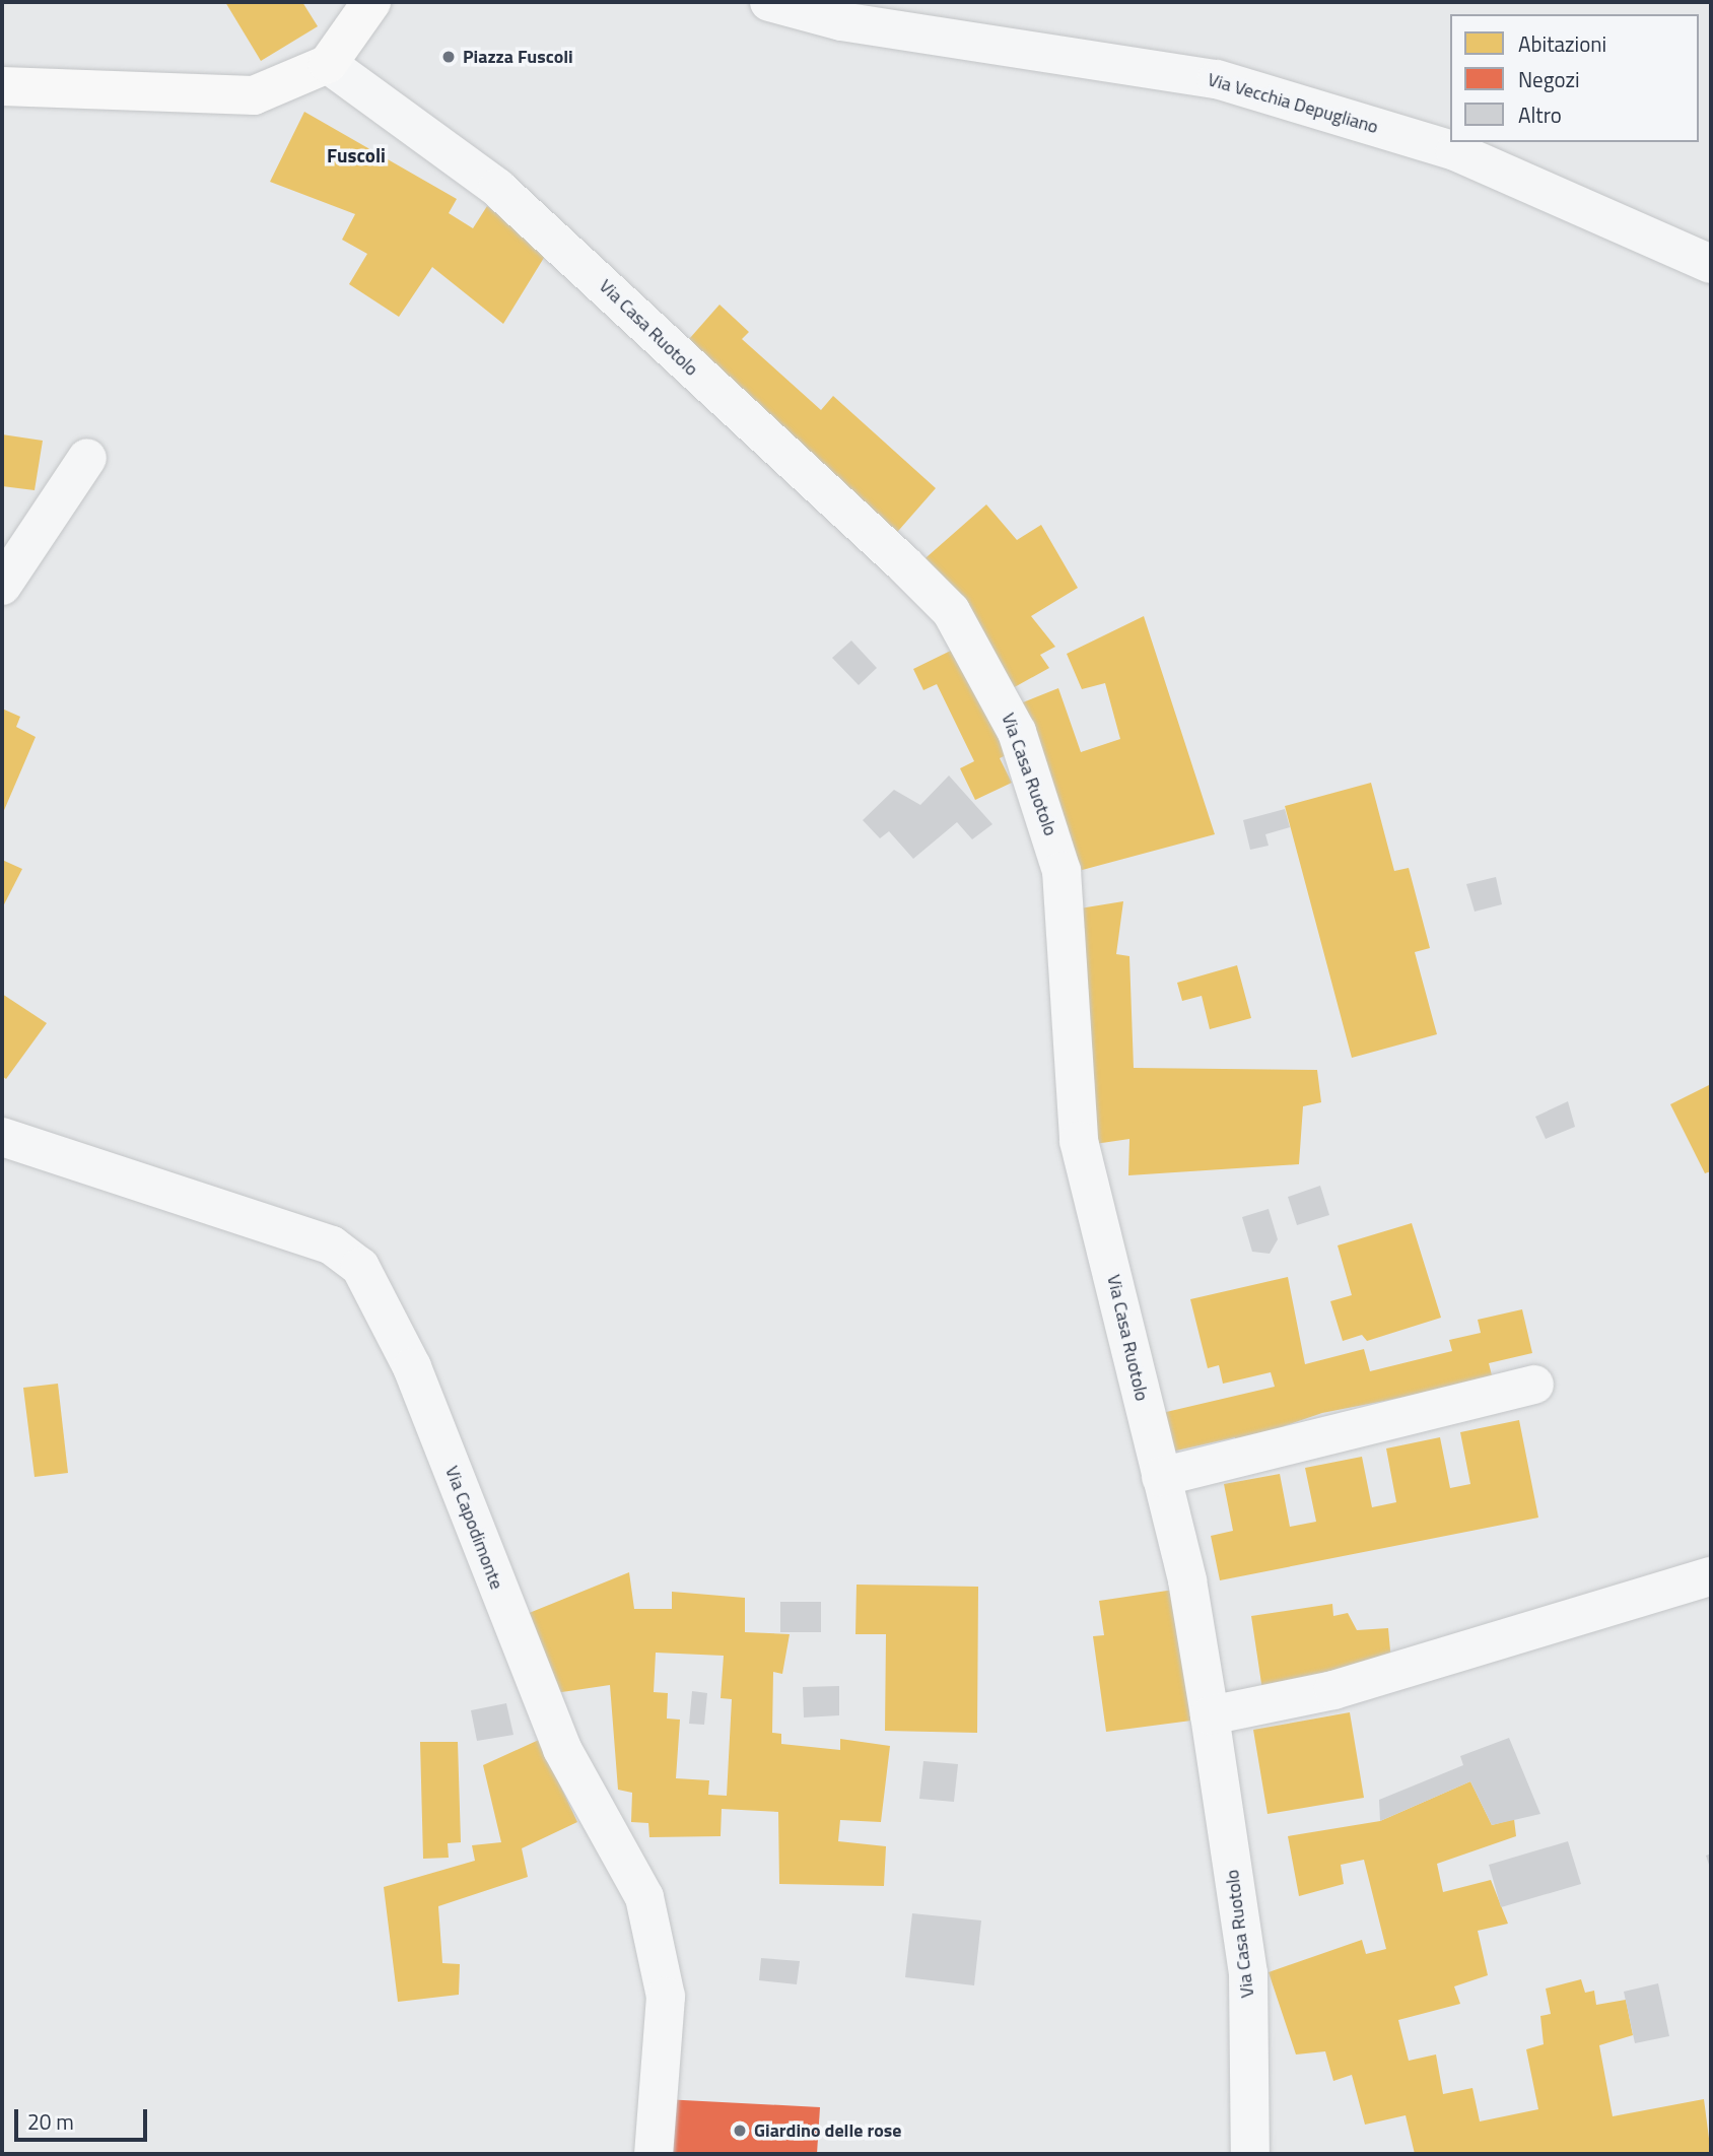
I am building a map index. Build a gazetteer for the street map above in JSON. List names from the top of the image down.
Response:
{
  "streets": {
    "street": ["Via Vecchia Depugliano", "Via Casa Ruotolo", "Via Capodimonte"]
  },
  "districts": ["Fuscoli"],
  "places": ["Piazza Fuscoli", "Giardino delle rose"],
  "legend": ["Abitazioni", "Negozi", "Altro"],
  "scale_bar": "20 m"
}
